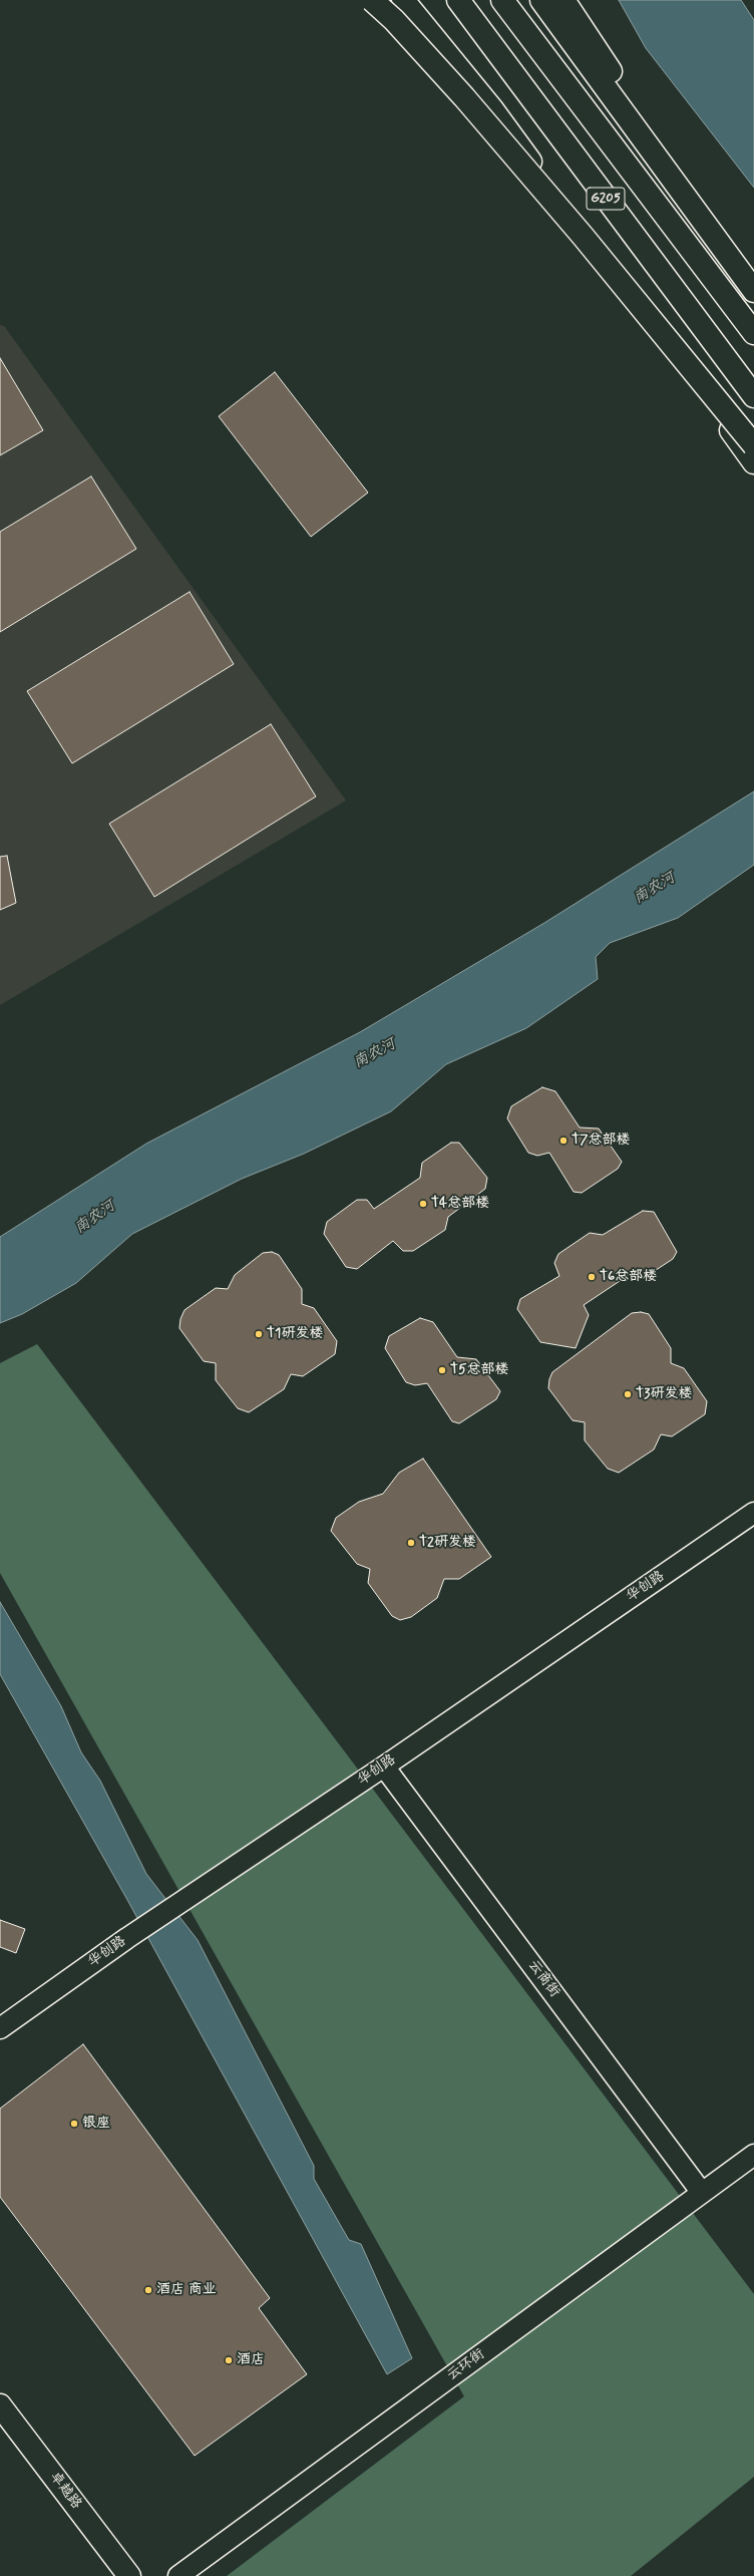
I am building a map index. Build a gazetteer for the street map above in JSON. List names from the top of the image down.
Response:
{
  "streets": {
    "main road": ["G205", "卓越路"],
    "street": ["华创路", "云商街", "云环街"]
  },
  "crossings": [
    ["华创路", "云商街"],
    ["云商街", "云环街"]
  ],
  "water": ["南农河"],
  "places": [
    "T7总部楼",
    "T4总部楼",
    "T6总部楼",
    "T1研发楼",
    "T5总部楼",
    "T3研发楼",
    "T2研发楼",
    "银座",
    "酒店 商业",
    "酒店"
  ]
}
